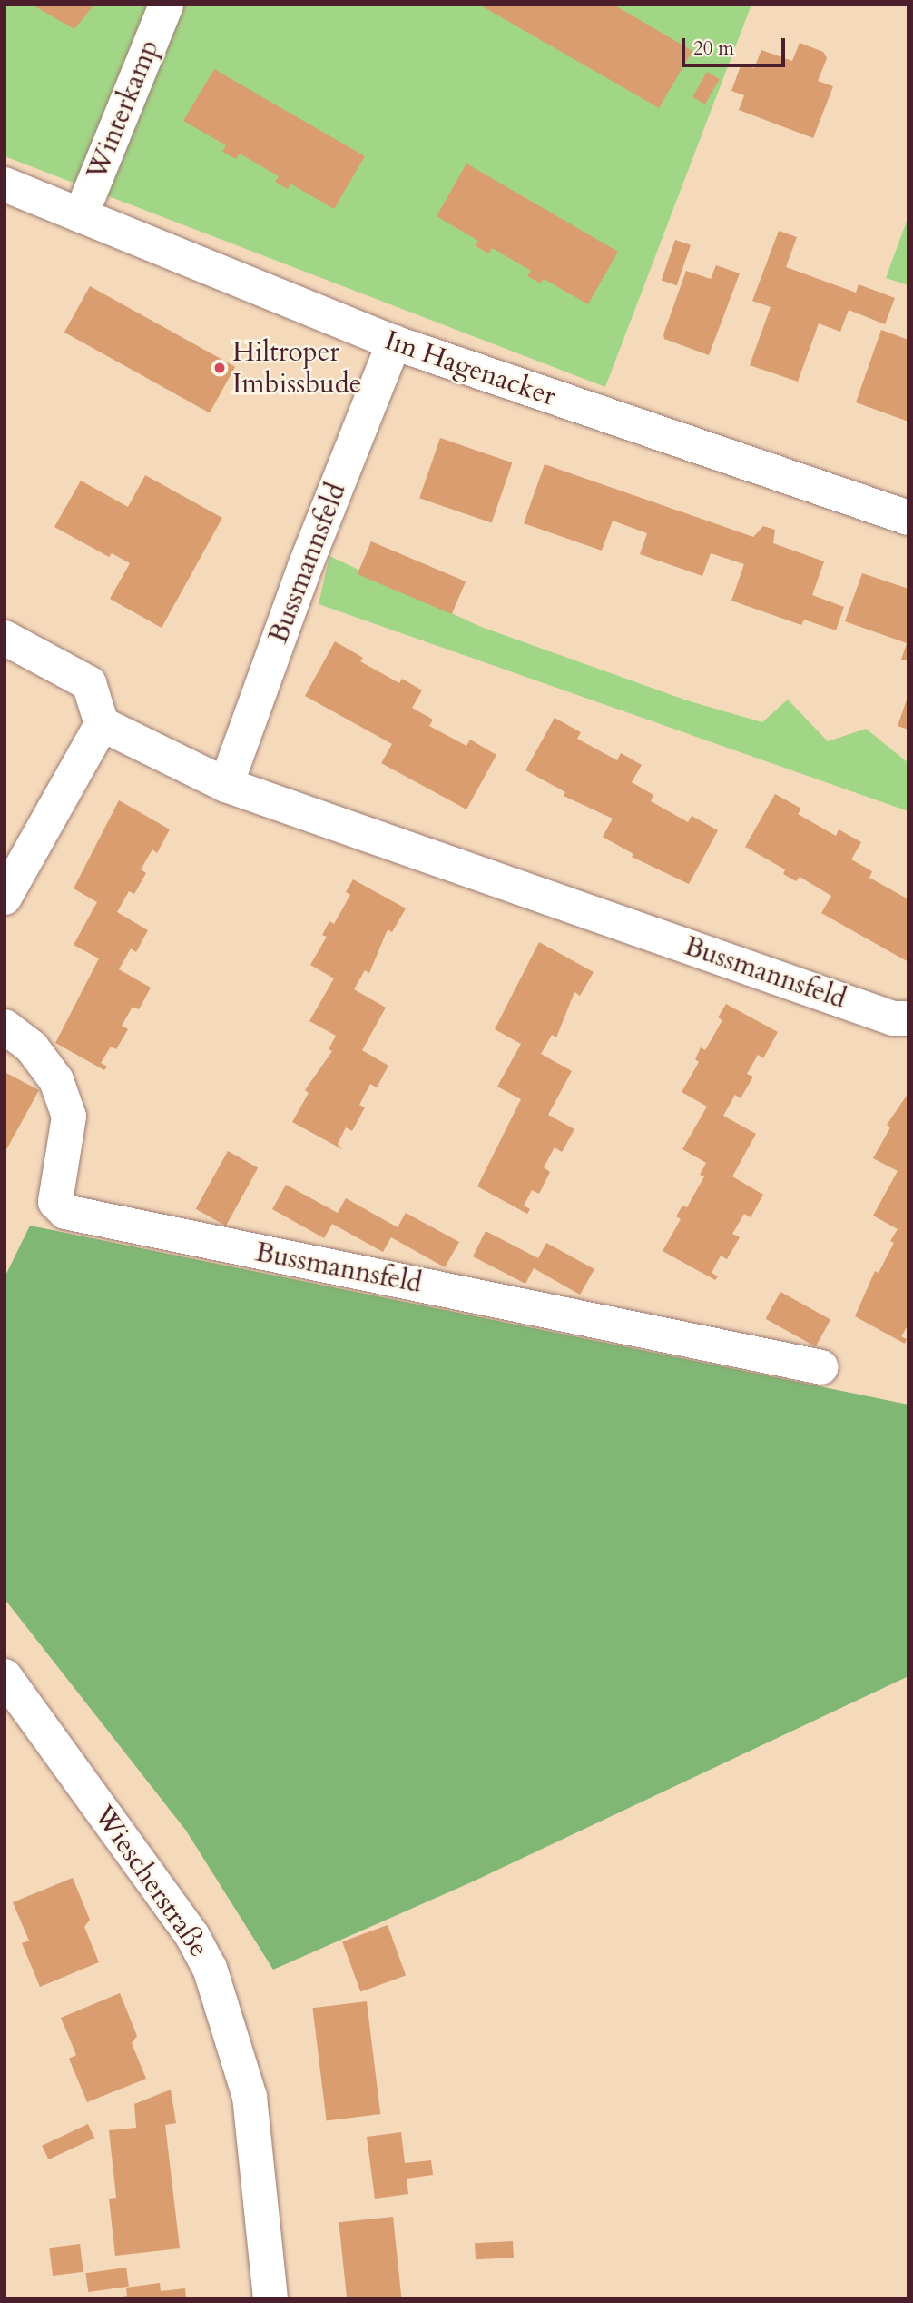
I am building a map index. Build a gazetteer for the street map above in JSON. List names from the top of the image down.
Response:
{
  "streets": {
    "street": [
      "Winterkamp",
      "Im Hagenacker",
      "Bussmannsfeld",
      "Wiescherstraße"
    ]
  },
  "crossings": [
    ["Winterkamp", "Im Hagenacker"],
    ["Im Hagenacker", "Bussmannsfeld"]
  ],
  "places": ["Hiltroper Imbissbude"],
  "scale_bar": "20 m"
}
